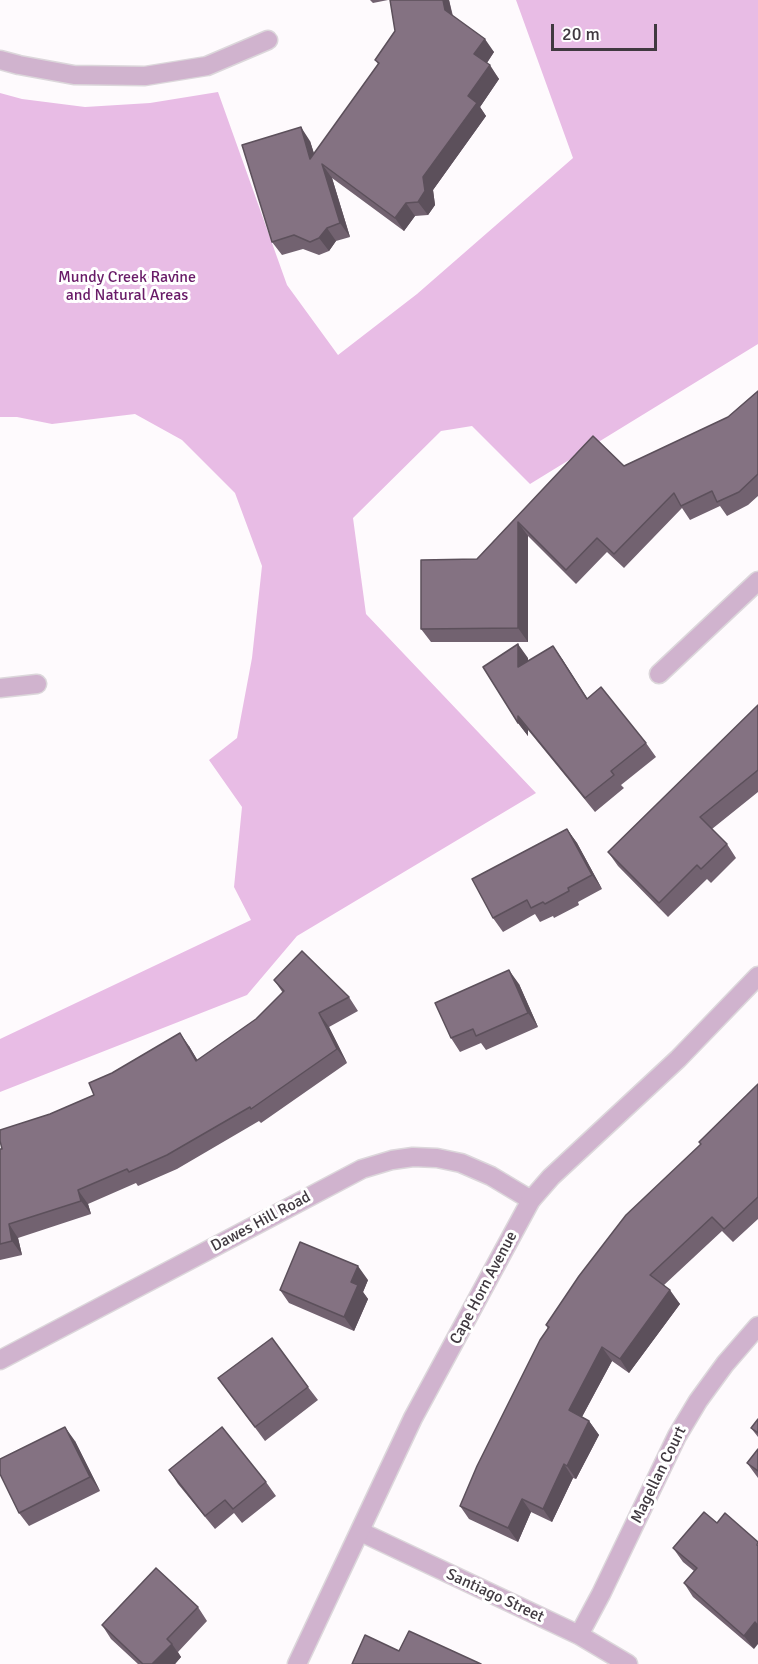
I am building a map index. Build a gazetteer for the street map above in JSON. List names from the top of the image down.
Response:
{
  "streets": {
    "street": [
      "Dawes Hill Road",
      "Cape Horn Avenue",
      "Magellan Court",
      "Santiago Street"
    ]
  },
  "crossings": [
    ["Dawes Hill Road", "Cape Horn Avenue"],
    ["Cape Horn Avenue", "Santiago Street"],
    ["Magellan Court", "Santiago Street"]
  ],
  "parks": ["Mundy Creek Ravine and Natural Areas"],
  "scale_bar": "20 m"
}
